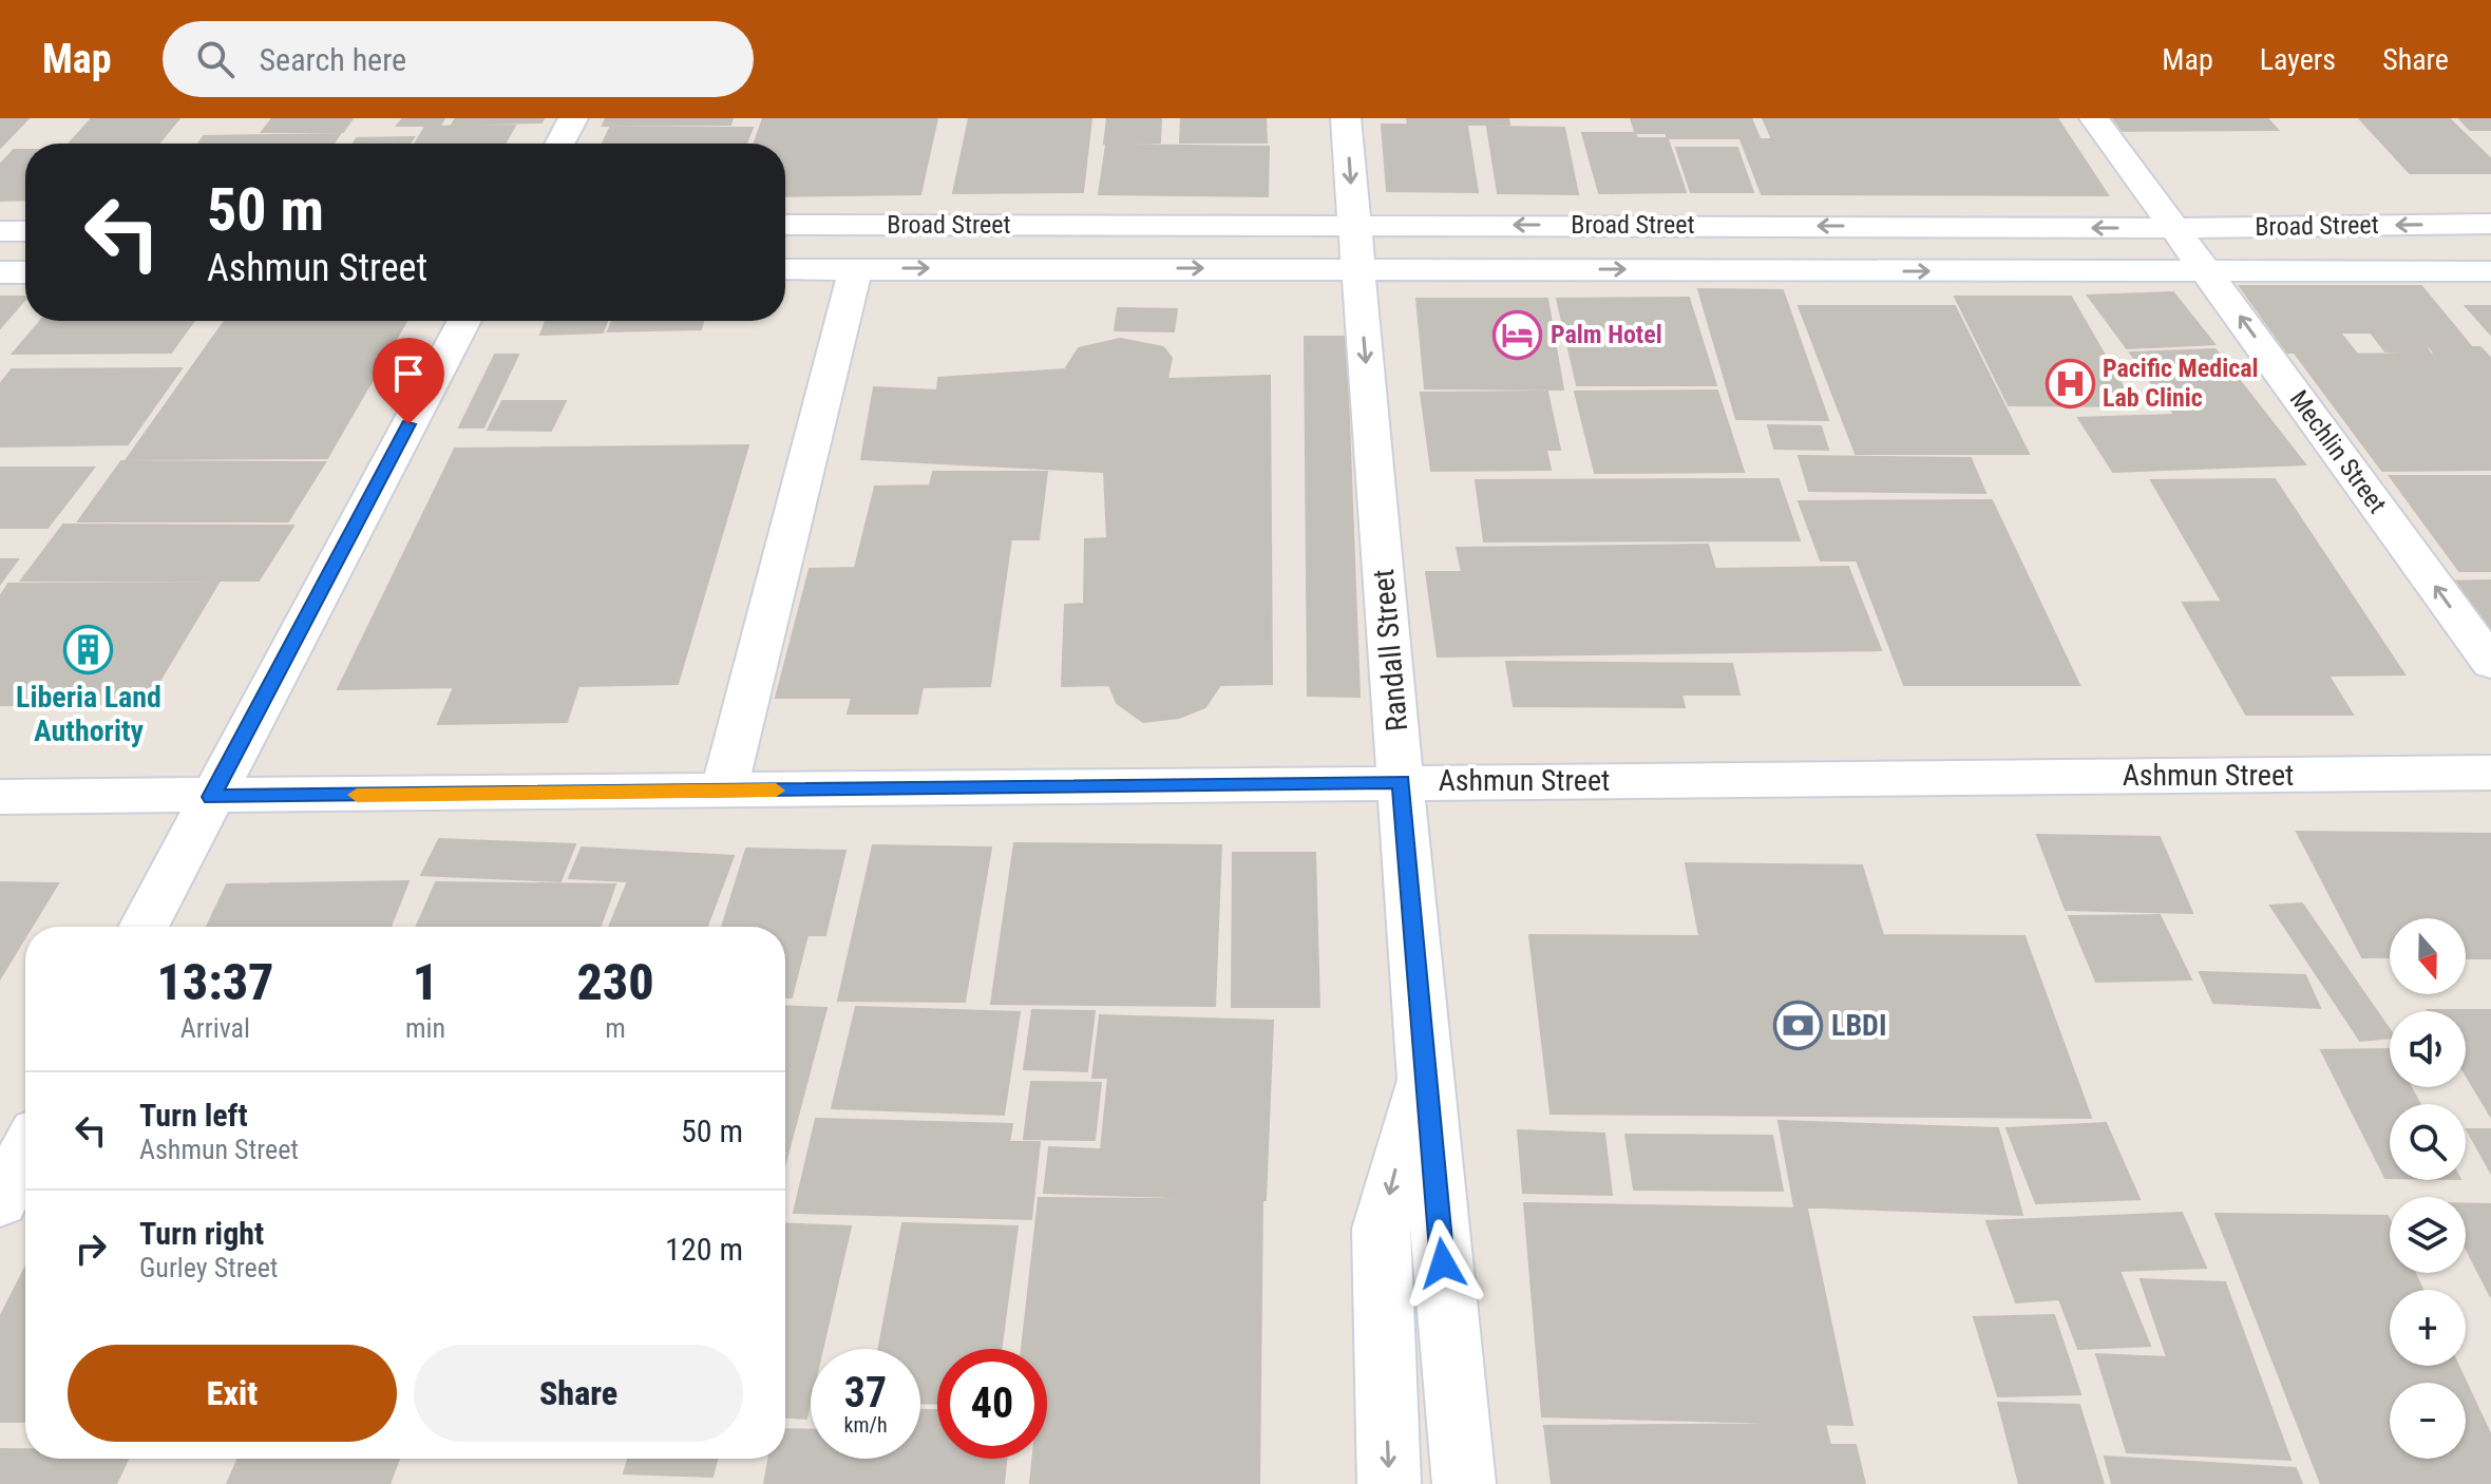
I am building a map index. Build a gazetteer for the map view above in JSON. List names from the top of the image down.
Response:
{
  "streets": {
    "street": [
      "Broad Street",
      "Mechlin Street",
      "Randall Street",
      "Ashmun Street"
    ]
  },
  "crossings": [
    ["Broad Street", "Mechlin Street"],
    ["Broad Street", "Randall Street"],
    ["Randall Street", "Ashmun Street"]
  ],
  "one_way": ["Mechlin Street", "Randall Street"],
  "places": {
    "hotel": ["Palm Hotel"],
    "hospital": ["Pacific Medical Lab Clinic"],
    "building": ["Liberia Land Authority"],
    "bank": ["LBDI"]
  },
  "north": "bottom",
  "page": {
    "header": "Map",
    "search": "Search here",
    "nav": ["Map", "Layers", "Share"],
    "turn": ["50 m", "Ashmun Street"],
    "map_buttons": ["+", "−"],
    "eta": [
      "13:37",
      "Arrival",
      "1",
      "min",
      "230",
      "m"
    ],
    "list": [
      {
        "name": "Turn left",
        "note": "Ashmun Street",
        "value": "50 m"
      },
      {
        "name": "Turn right",
        "note": "Gurley Street",
        "value": "120 m"
      }
    ],
    "buttons": ["Exit", "Share"],
    "speed": "37 km/h",
    "limit": "40"
  }
}
